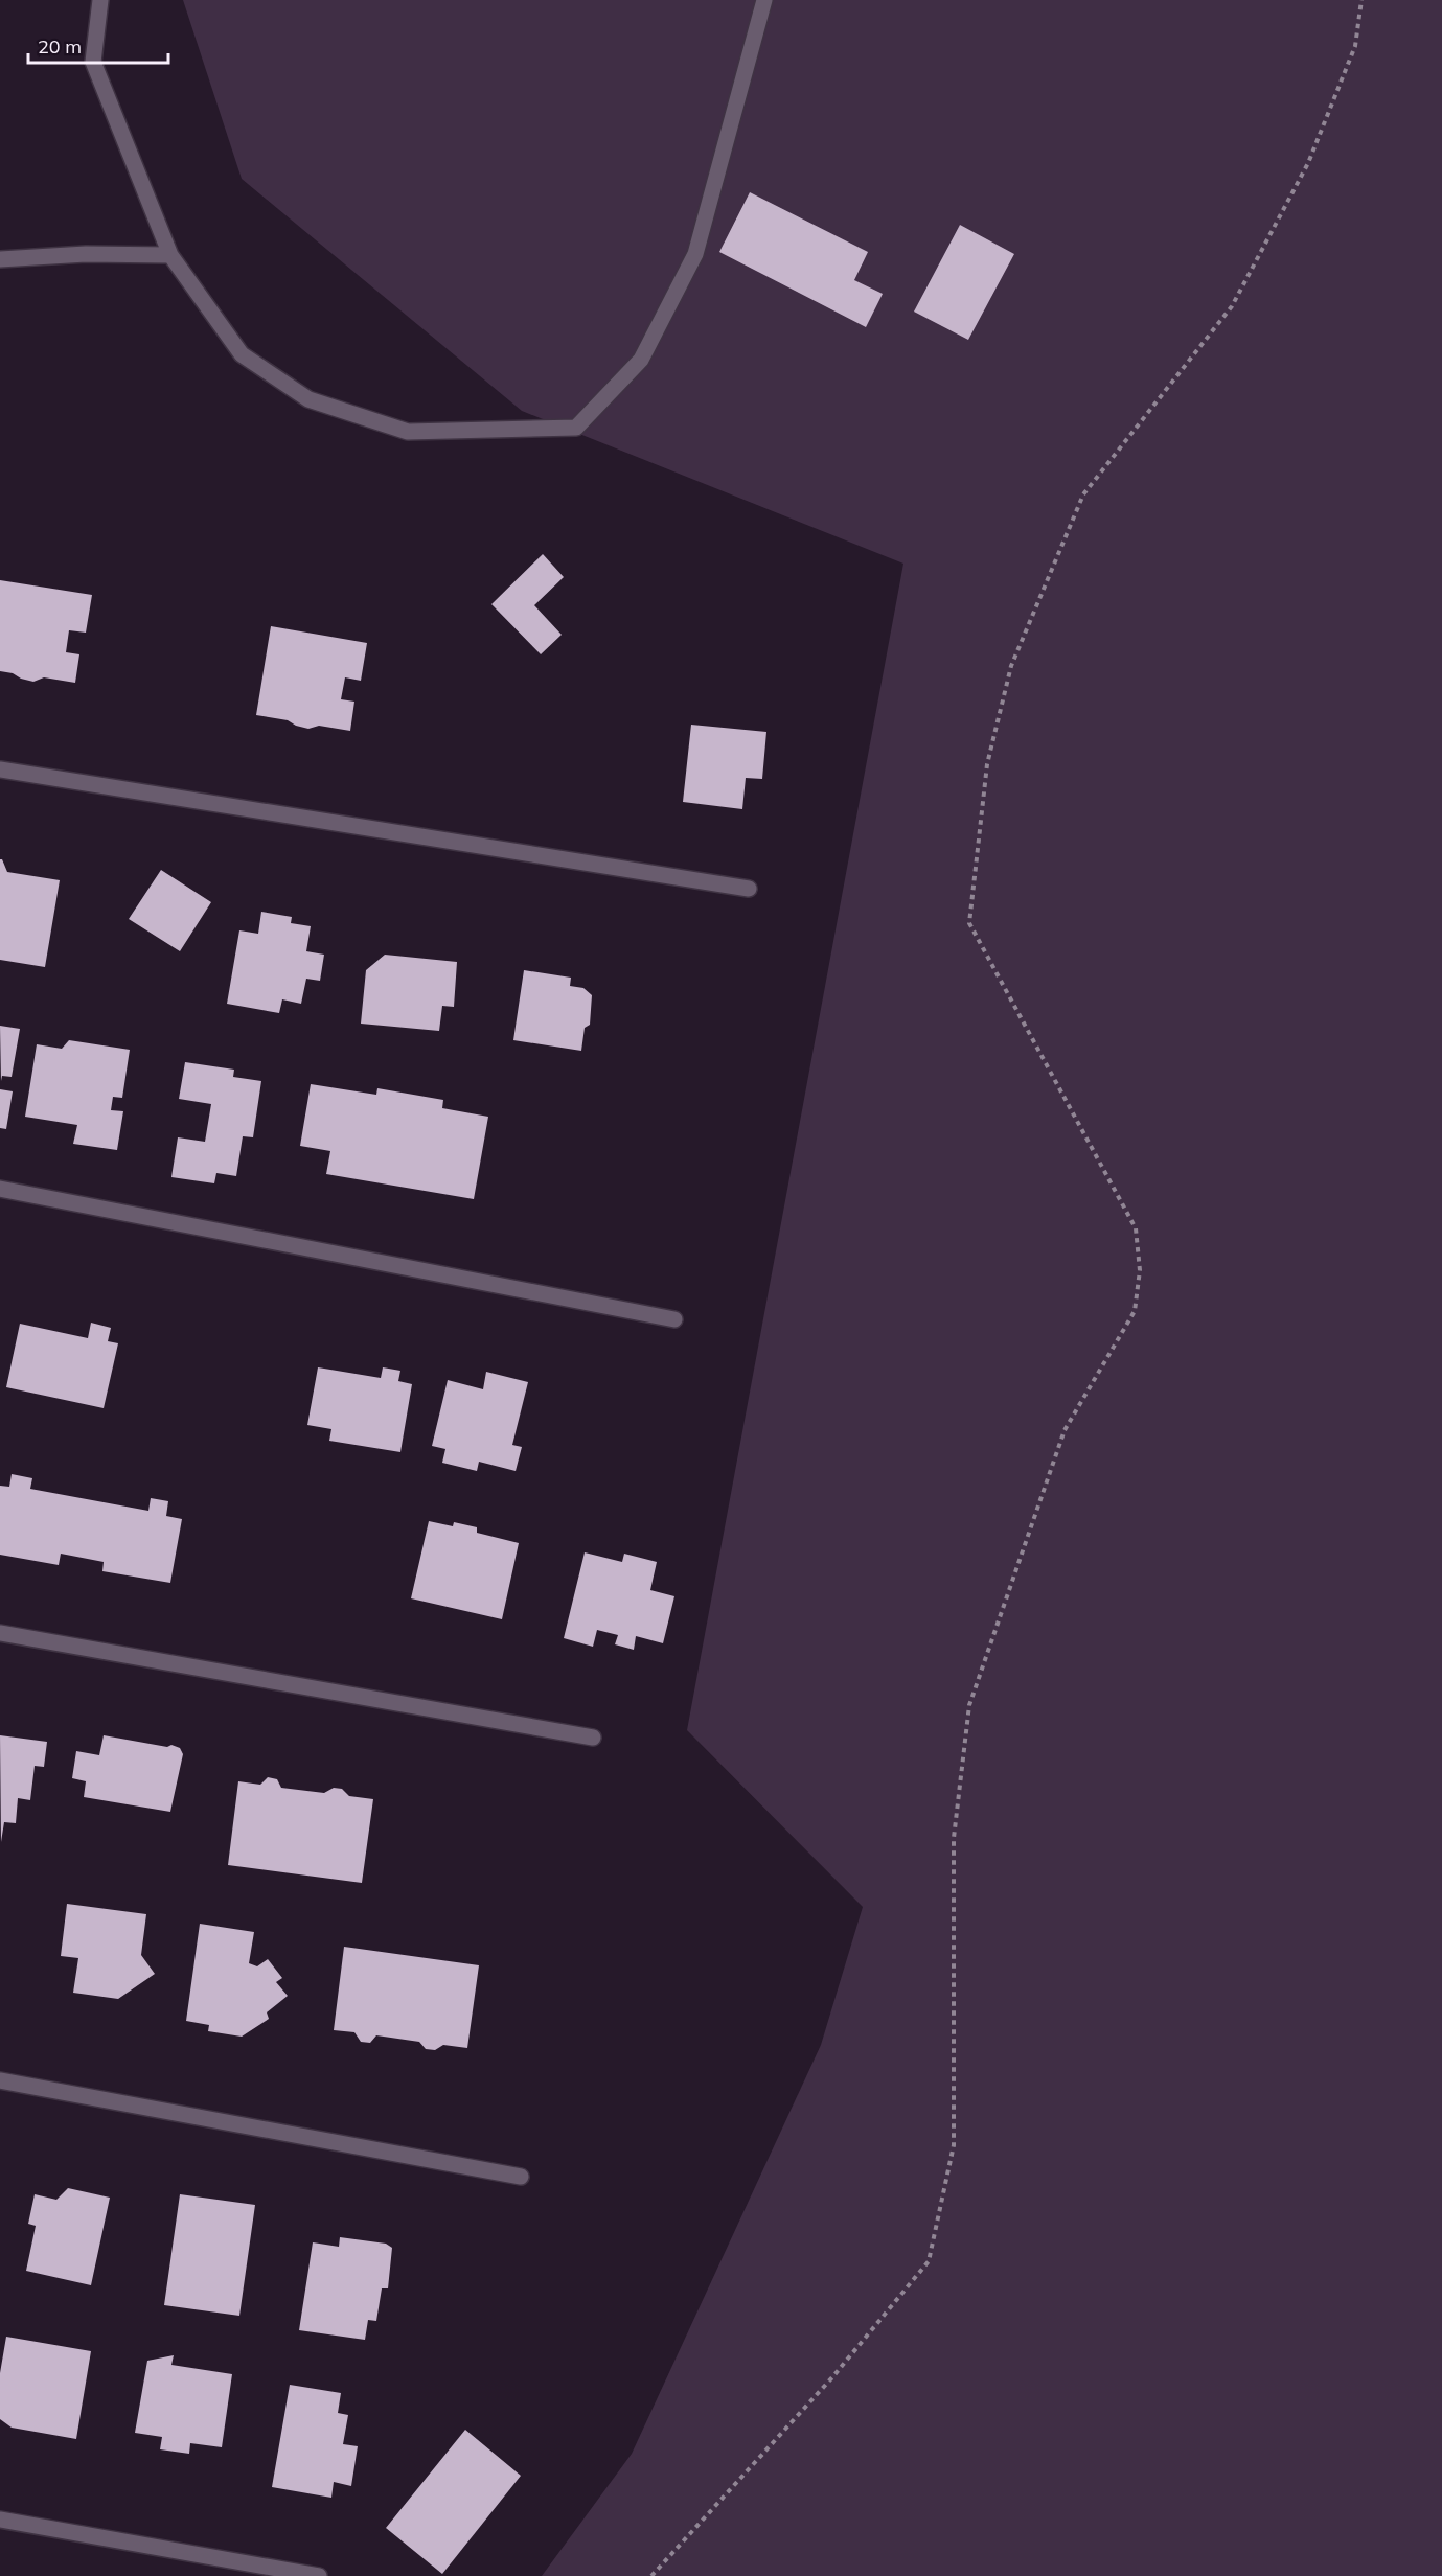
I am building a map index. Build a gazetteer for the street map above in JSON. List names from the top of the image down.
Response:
{
  "scale_bar": "20 m"
}
